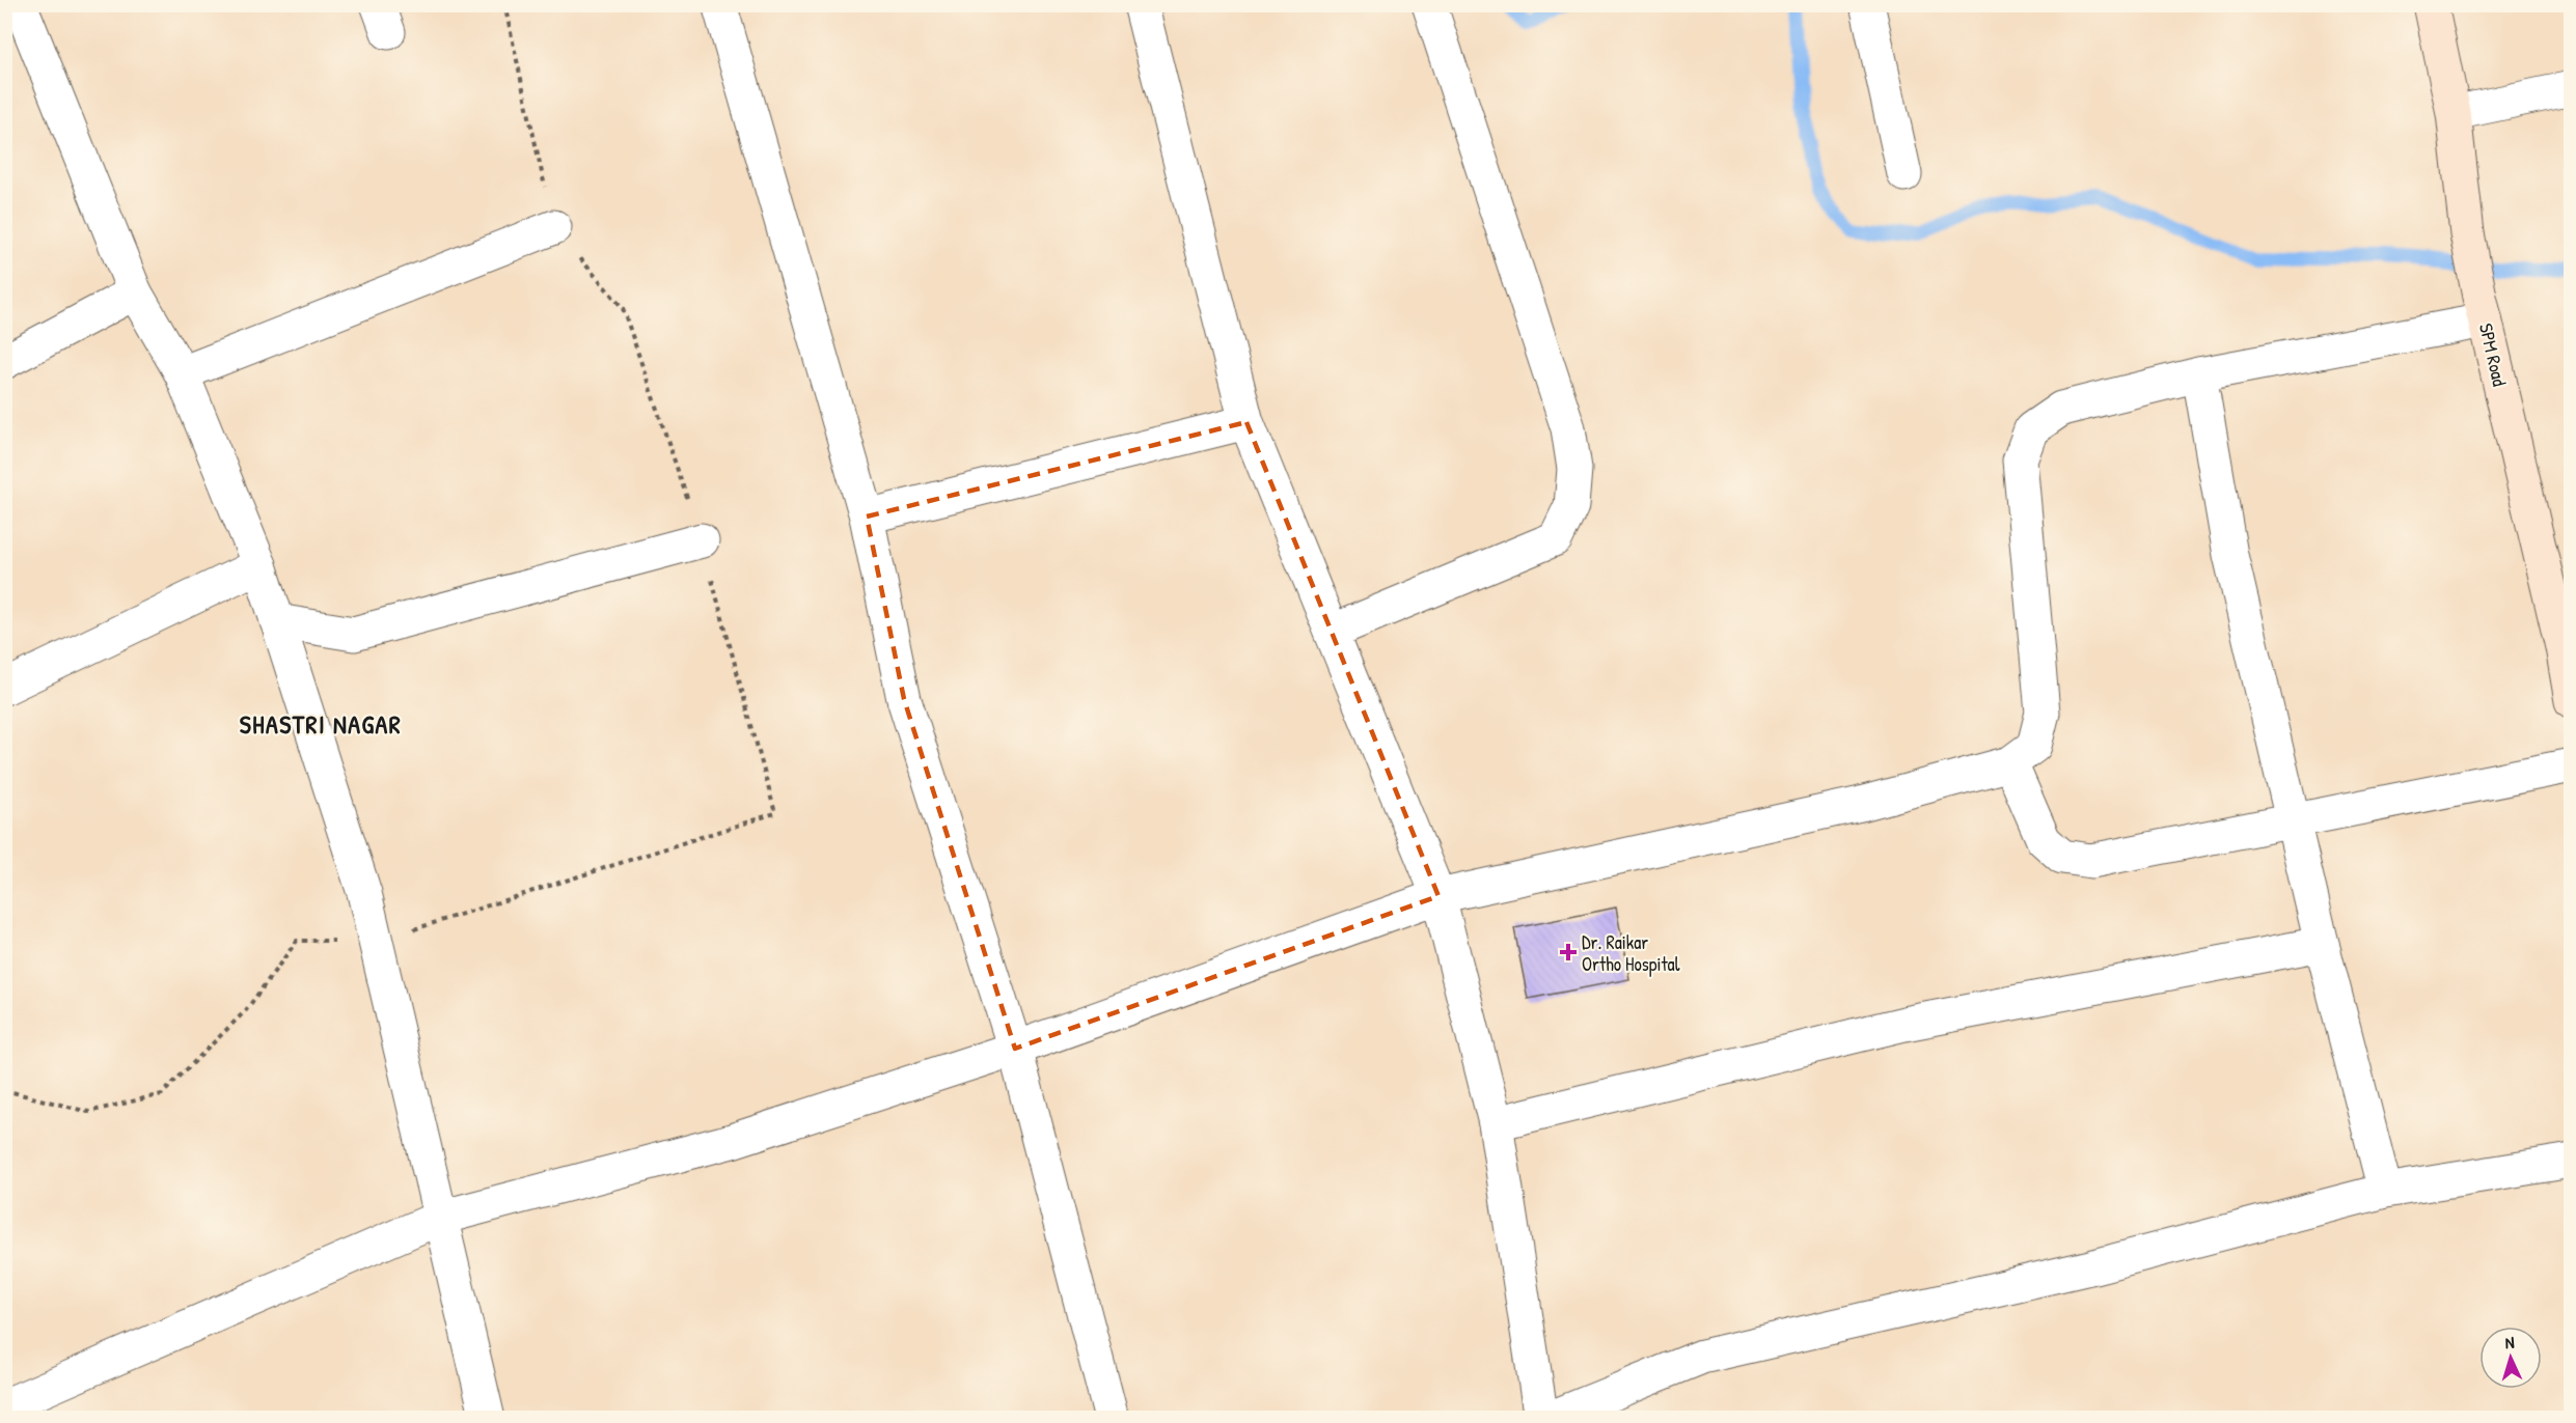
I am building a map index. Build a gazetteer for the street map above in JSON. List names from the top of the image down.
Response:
{
  "streets": {
    "main road": ["SPM Road"]
  },
  "districts": ["SHASTRI NAGAR"],
  "places": {
    "health": ["Dr. Raikar Ortho Hospital"]
  },
  "north": "top"
}
